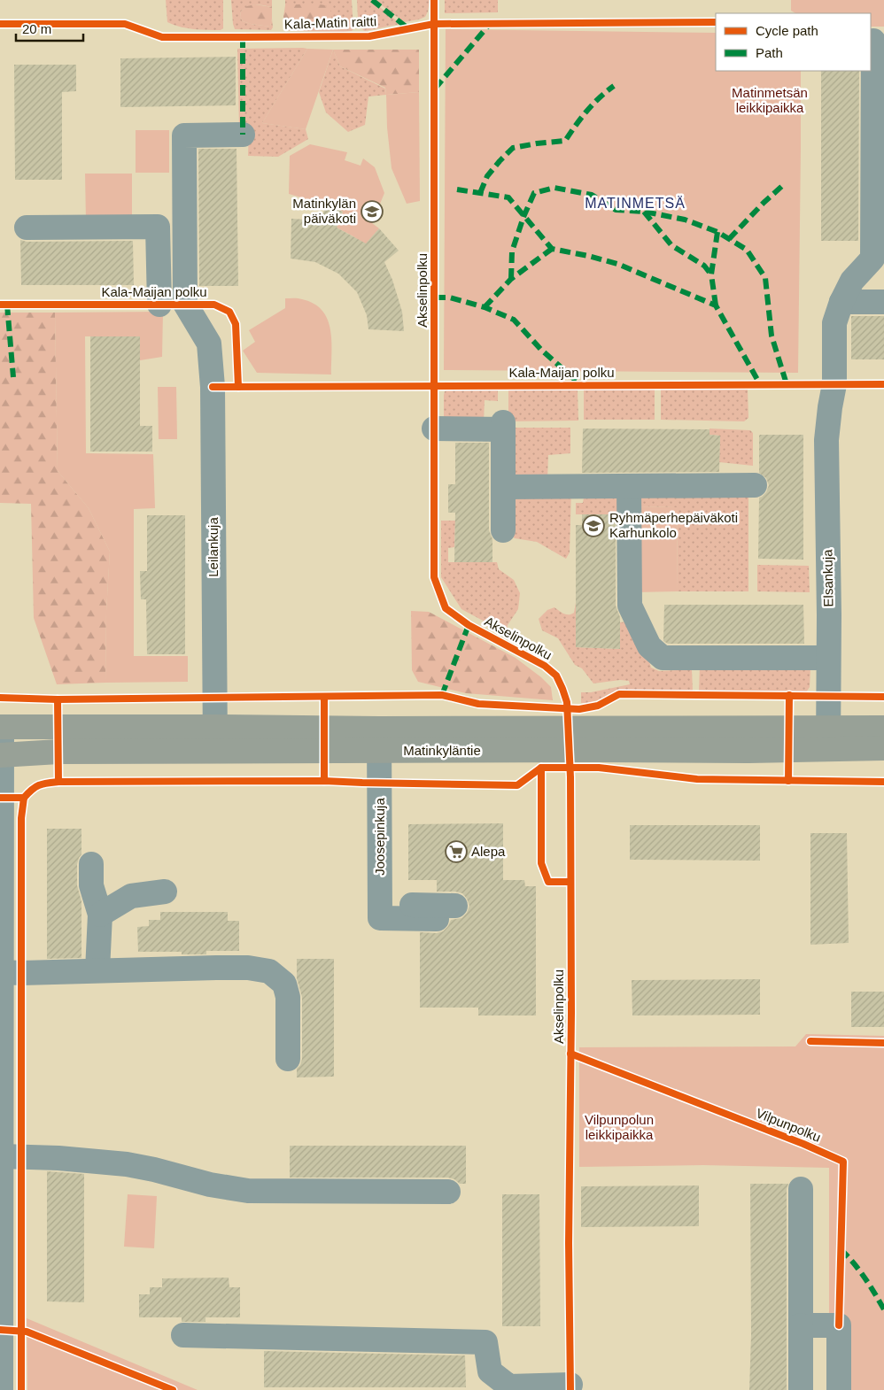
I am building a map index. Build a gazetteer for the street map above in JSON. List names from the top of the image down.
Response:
{
  "streets": {
    "main road": ["Matinkyläntie"],
    "street": ["Leilankuja", "Elsankuja", "Joosepinkuja"],
    "cycle path": [
      "Kala-Matin raitti",
      "Akselinpolku",
      "Kala-Maijan polku",
      "Vilpunpolku"
    ]
  },
  "crossings": [
    ["Leilankuja", "Matinkyläntie"],
    ["Elsankuja", "Matinkyläntie"],
    ["Matinkyläntie", "Joosepinkuja"]
  ],
  "districts": ["MATINMETSÄ"],
  "parks": ["Matinmetsän leikkipaikka", "Vilpunpolun leikkipaikka"],
  "places": {
    "school or university": ["Matinkylän päiväkoti", "Ryhmäperhepäiväkoti Karhunkolo"],
    "supermarket": ["Alepa"]
  },
  "legend": ["Cycle path", "Path"],
  "scale_bar": "20 m"
}
